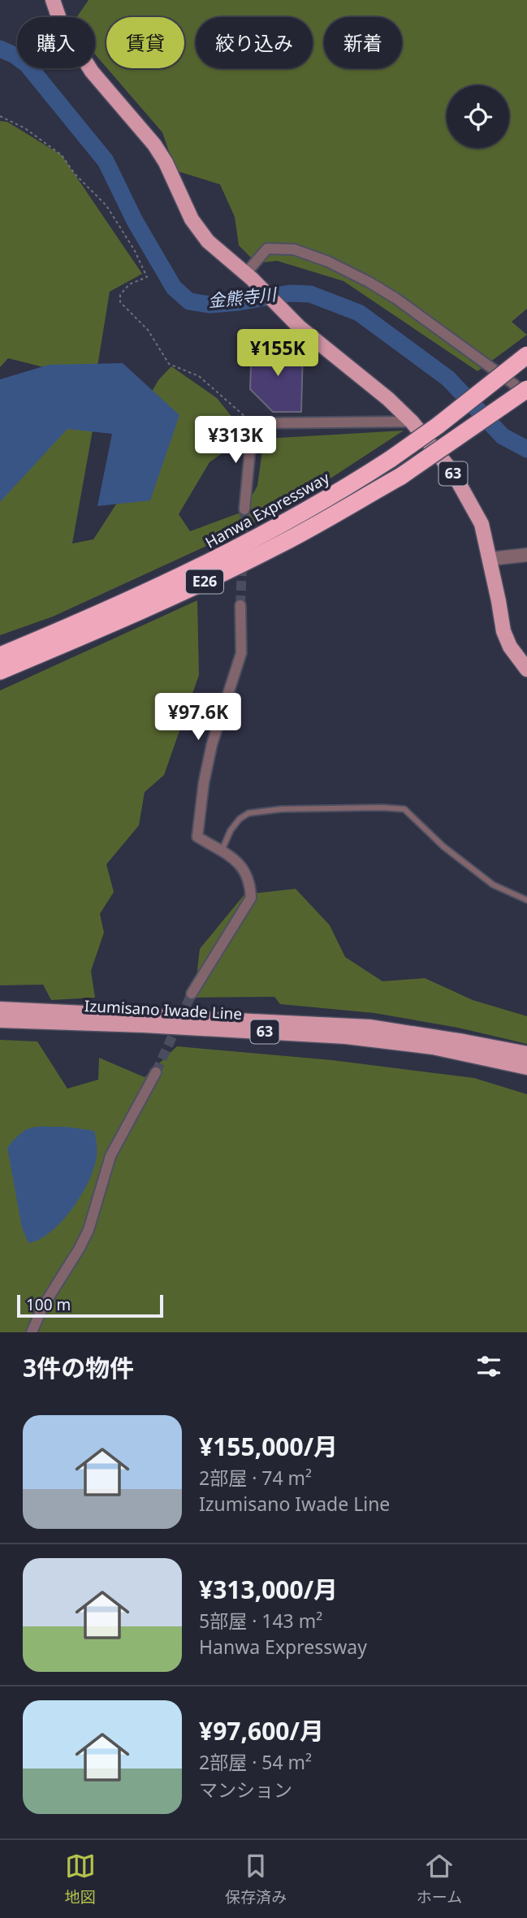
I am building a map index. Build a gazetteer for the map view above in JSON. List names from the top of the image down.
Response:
{
  "streets": {
    "highway": ["Hanwa Expressway", "E26"],
    "main road": ["63", "Izumisano Iwade Line"]
  },
  "water": ["金熊寺川"],
  "scale_bar": "100 m",
  "page": {
    "chip": [
      "購入",
      "賃貸",
      "絞り込み",
      "新着"
    ],
    "price": ["¥155K", "¥313K", "¥97.6K"],
    "scale": "100 m",
    "heading": "3件の物件",
    "list": [
      {
        "name": "¥155,000/月",
        "note": "2部屋 · 74 m² · Izumisano Iwade Line"
      },
      {
        "name": "¥313,000/月",
        "note": "5部屋 · 143 m² · Hanwa Expressway"
      },
      {
        "name": "¥97,600/月",
        "note": "2部屋 · 54 m² · マンション"
      }
    ],
    "tabs": ["地図", "保存済み", "ホーム"]
  }
}
